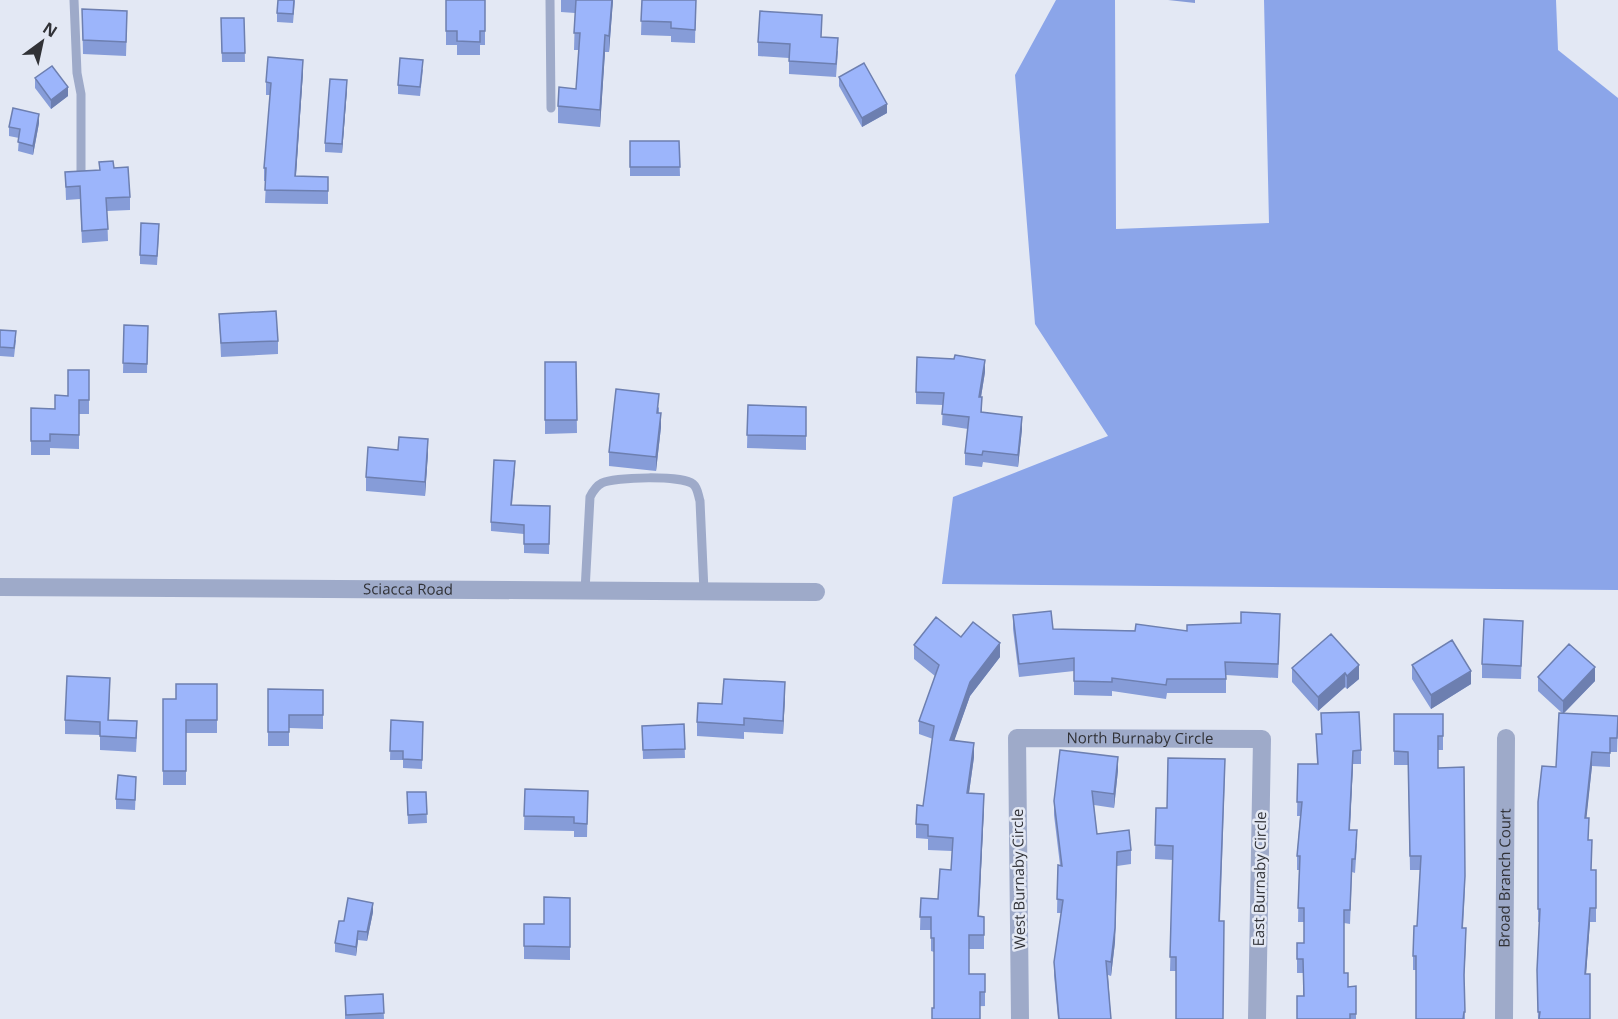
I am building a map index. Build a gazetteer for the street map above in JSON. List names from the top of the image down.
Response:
{
  "streets": {
    "street": [
      "Sciacca Road",
      "North Burnaby Circle",
      "Broad Branch Court",
      "West Burnaby Circle",
      "East Burnaby Circle"
    ]
  },
  "crossings": [
    ["North Burnaby Circle", "West Burnaby Circle"],
    ["North Burnaby Circle", "East Burnaby Circle"]
  ],
  "north": "top right"
}
